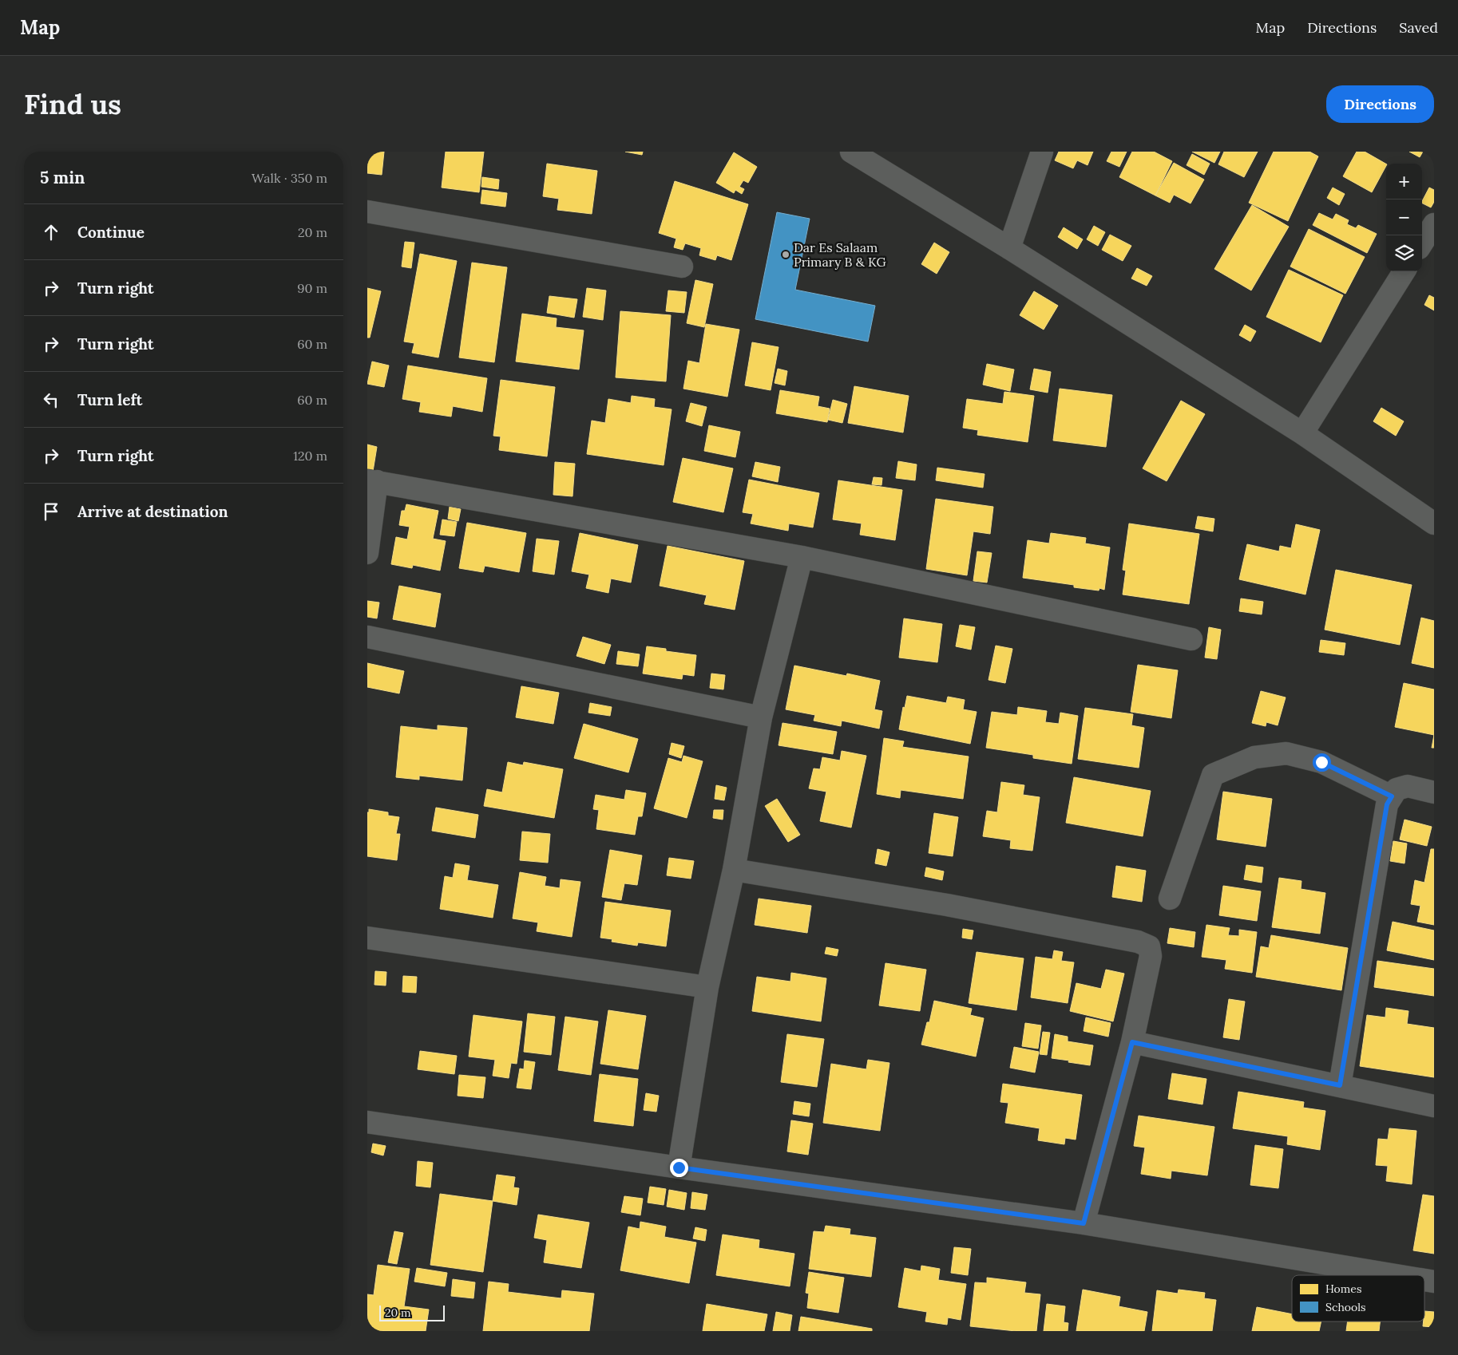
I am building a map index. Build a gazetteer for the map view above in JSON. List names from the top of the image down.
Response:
{
  "places": ["Dar Es Salaam Primary B & KG"],
  "legend": ["Homes", "Schools"],
  "scale_bar": "20 m",
  "page": {
    "header": "Map",
    "nav": ["Map", "Directions", "Saved"],
    "buttons": "Directions",
    "title": "Find us",
    "heading": ["5 min", "Walk · 350 m"],
    "map_buttons": ["+", "−"],
    "list": [
      ["Continue", "20 m"],
      ["Turn right", "90 m"],
      ["Turn right", "60 m"],
      ["Turn left", "60 m"],
      ["Turn right", "120 m"],
      "Arrive at destination"
    ],
    "scale": "20 m"
  }
}
